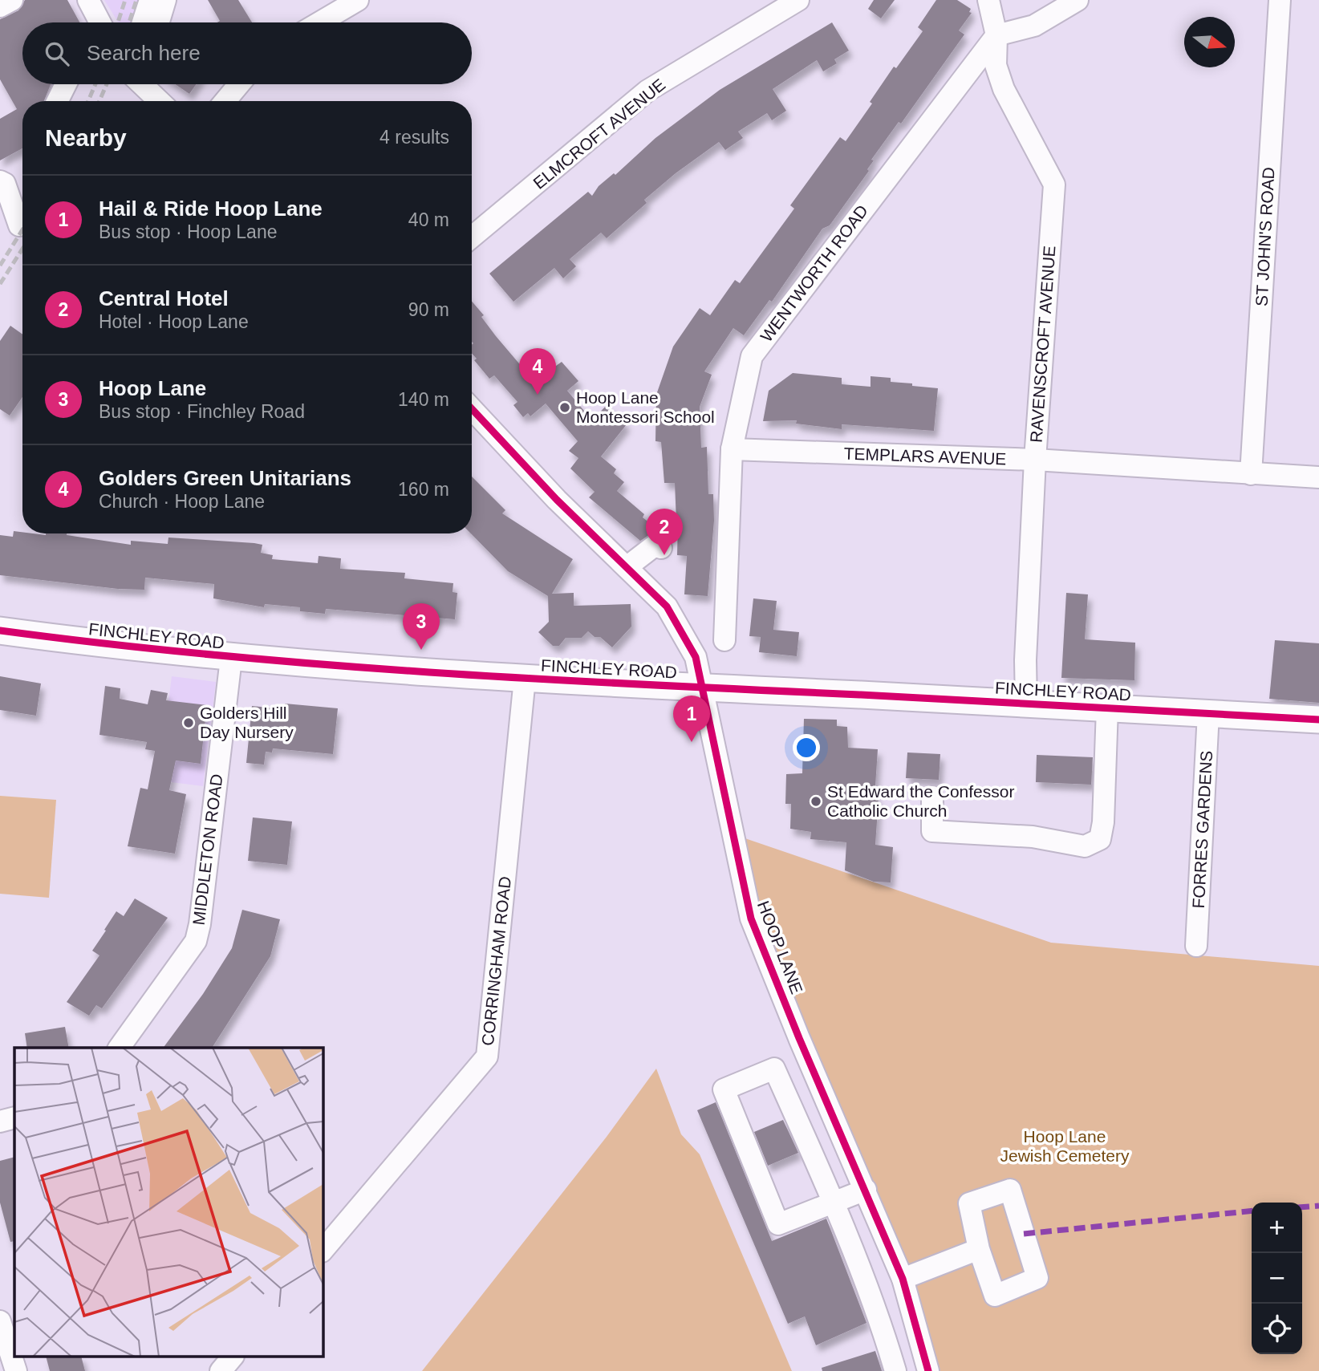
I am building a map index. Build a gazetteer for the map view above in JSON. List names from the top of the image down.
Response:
{
  "streets": {
    "main road": ["FINCHLEY ROAD"],
    "street": [
      "ELMCROFT AVENUE",
      "ST JOHN'S ROAD",
      "WENTWORTH ROAD",
      "RAVENSCROFT AVENUE",
      "TEMPLARS AVENUE",
      "FORRES GARDENS",
      "MIDDLETON ROAD",
      "HOOP LANE",
      "CORRINGHAM ROAD"
    ]
  },
  "crossings": [
    ["ST JOHN'S ROAD", "TEMPLARS AVENUE"],
    ["WENTWORTH ROAD", "RAVENSCROFT AVENUE"],
    ["WENTWORTH ROAD", "TEMPLARS AVENUE"],
    ["RAVENSCROFT AVENUE", "TEMPLARS AVENUE"],
    ["RAVENSCROFT AVENUE", "FINCHLEY ROAD"],
    ["FINCHLEY ROAD", "FORRES GARDENS"],
    ["FINCHLEY ROAD", "MIDDLETON ROAD"],
    ["FINCHLEY ROAD", "HOOP LANE"],
    ["FINCHLEY ROAD", "CORRINGHAM ROAD"]
  ],
  "parks": ["Hoop Lane Jewish Cemetery"],
  "places": ["Hoop Lane Montessori School", "Golders Hill Day Nursery", "St Edward the Confessor Catholic Church"],
  "north": "right",
  "page": {
    "search": "Search here",
    "heading": ["Nearby", "4 results"],
    "list": [
      {
        "mark": "1",
        "name": "Hail & Ride Hoop Lane",
        "note": "Bus stop · Hoop Lane",
        "value": "40 m"
      },
      {
        "mark": "2",
        "name": "Central Hotel",
        "note": "Hotel · Hoop Lane",
        "value": "90 m"
      },
      {
        "mark": "3",
        "name": "Hoop Lane",
        "note": "Bus stop · Finchley Road",
        "value": "140 m"
      },
      {
        "mark": "4",
        "name": "Golders Green Unitarians",
        "note": "Church · Hoop Lane",
        "value": "160 m"
      }
    ],
    "pins": [
      "4",
      "2",
      "3",
      "1"
    ],
    "map_buttons": ["+", "−"]
  }
}
